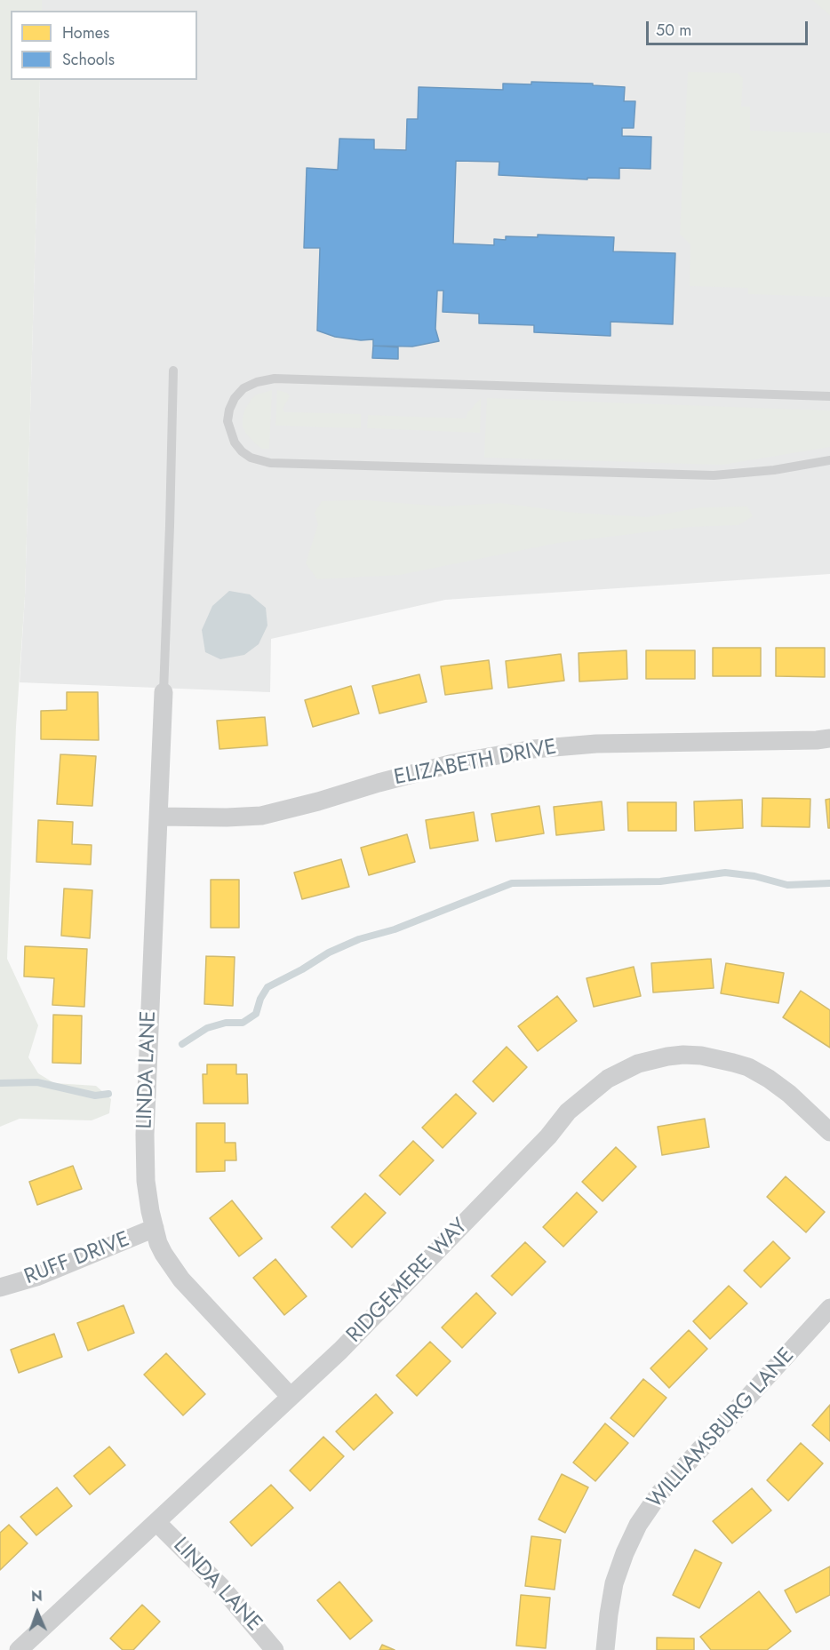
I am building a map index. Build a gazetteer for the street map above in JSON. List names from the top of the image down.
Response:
{
  "streets": {
    "street": [
      "ELIZABETH DRIVE",
      "LINDA LANE",
      "RUFF DRIVE",
      "RIDGEMERE WAY",
      "WILLIAMSBURG LANE"
    ]
  },
  "crossings": [
    ["ELIZABETH DRIVE", "LINDA LANE"],
    ["LINDA LANE", "RUFF DRIVE"],
    ["LINDA LANE", "RIDGEMERE WAY"]
  ],
  "legend": ["Homes", "Schools"],
  "scale_bar": "50 m",
  "north": "top"
}
